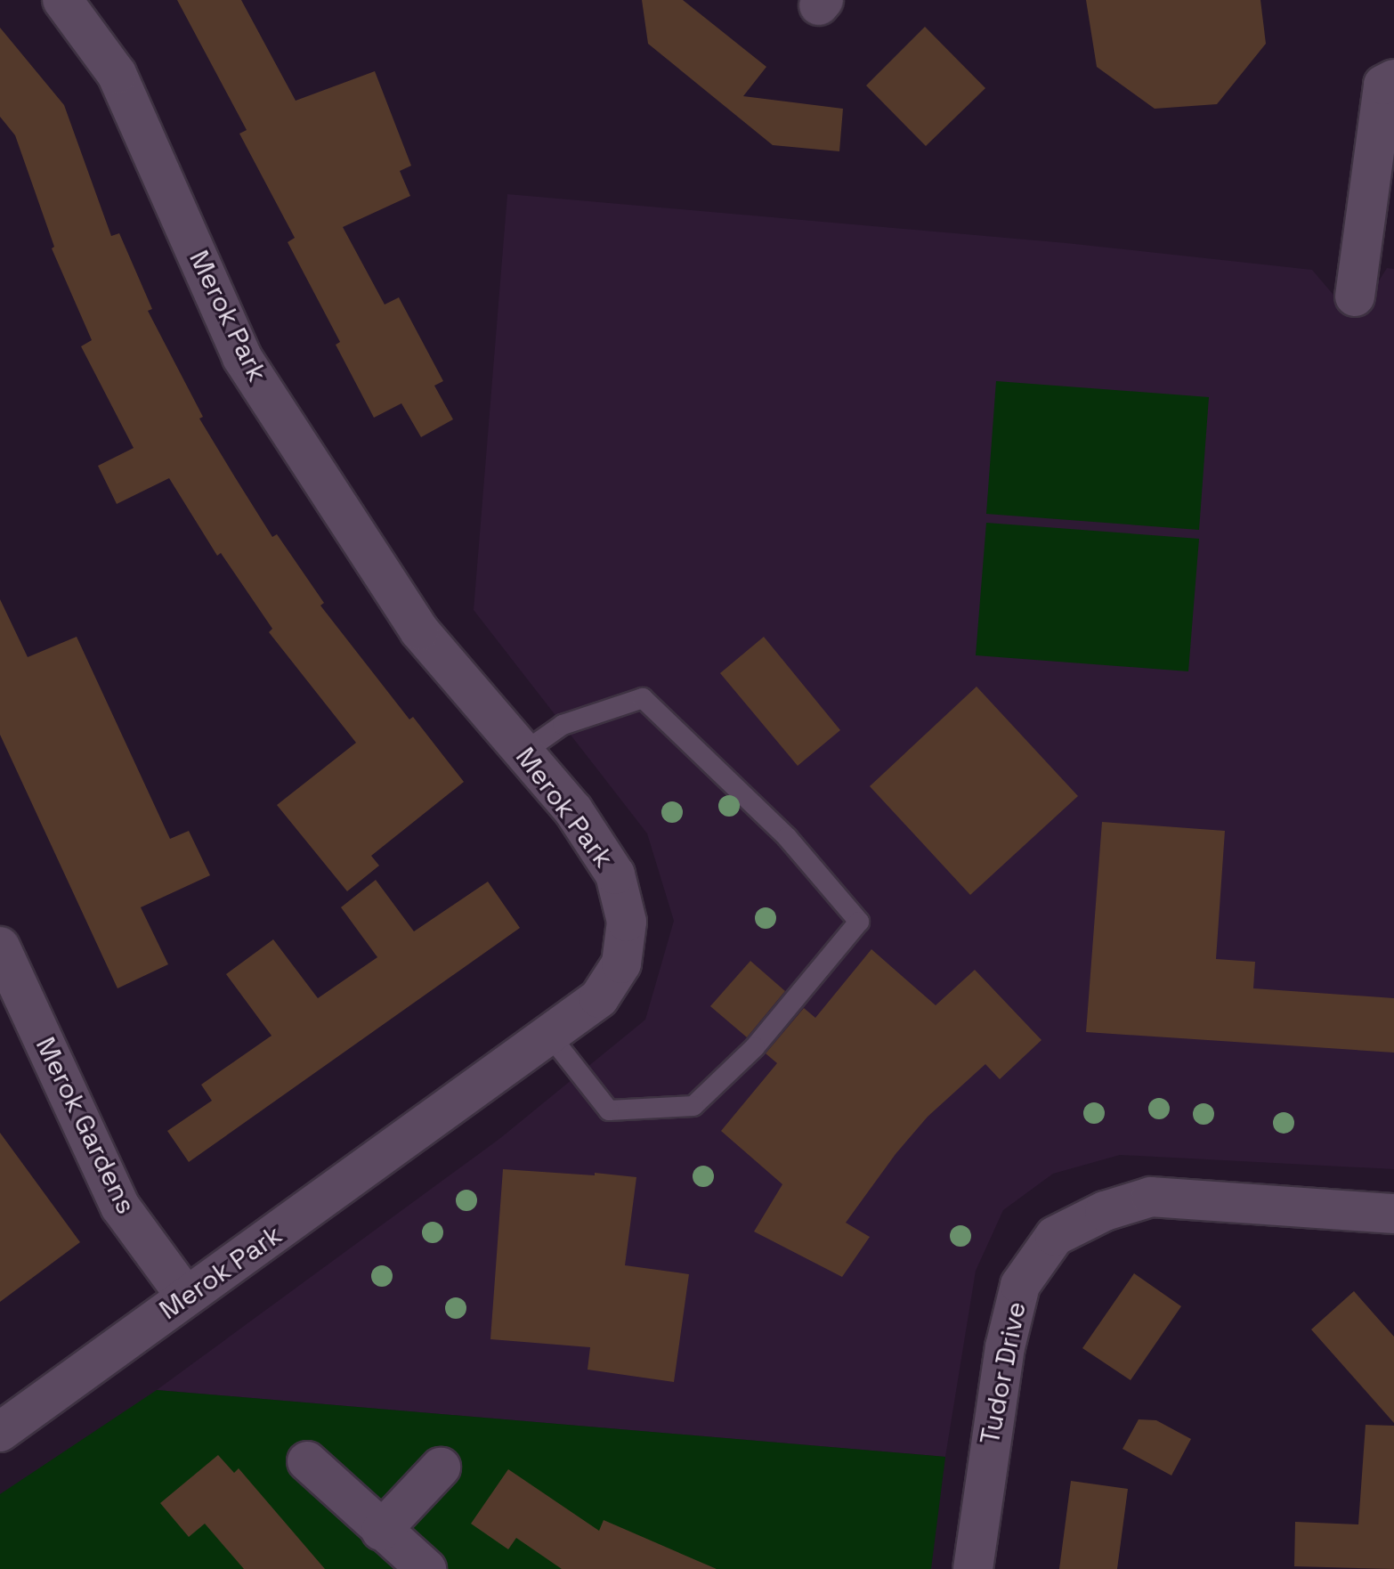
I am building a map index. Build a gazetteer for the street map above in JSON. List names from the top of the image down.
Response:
{
  "streets": {
    "street": ["Merok Park", "Merok Gardens", "Tudor Drive"]
  },
  "crossings": [
    ["Merok Park", "Merok Gardens"]
  ]
}
